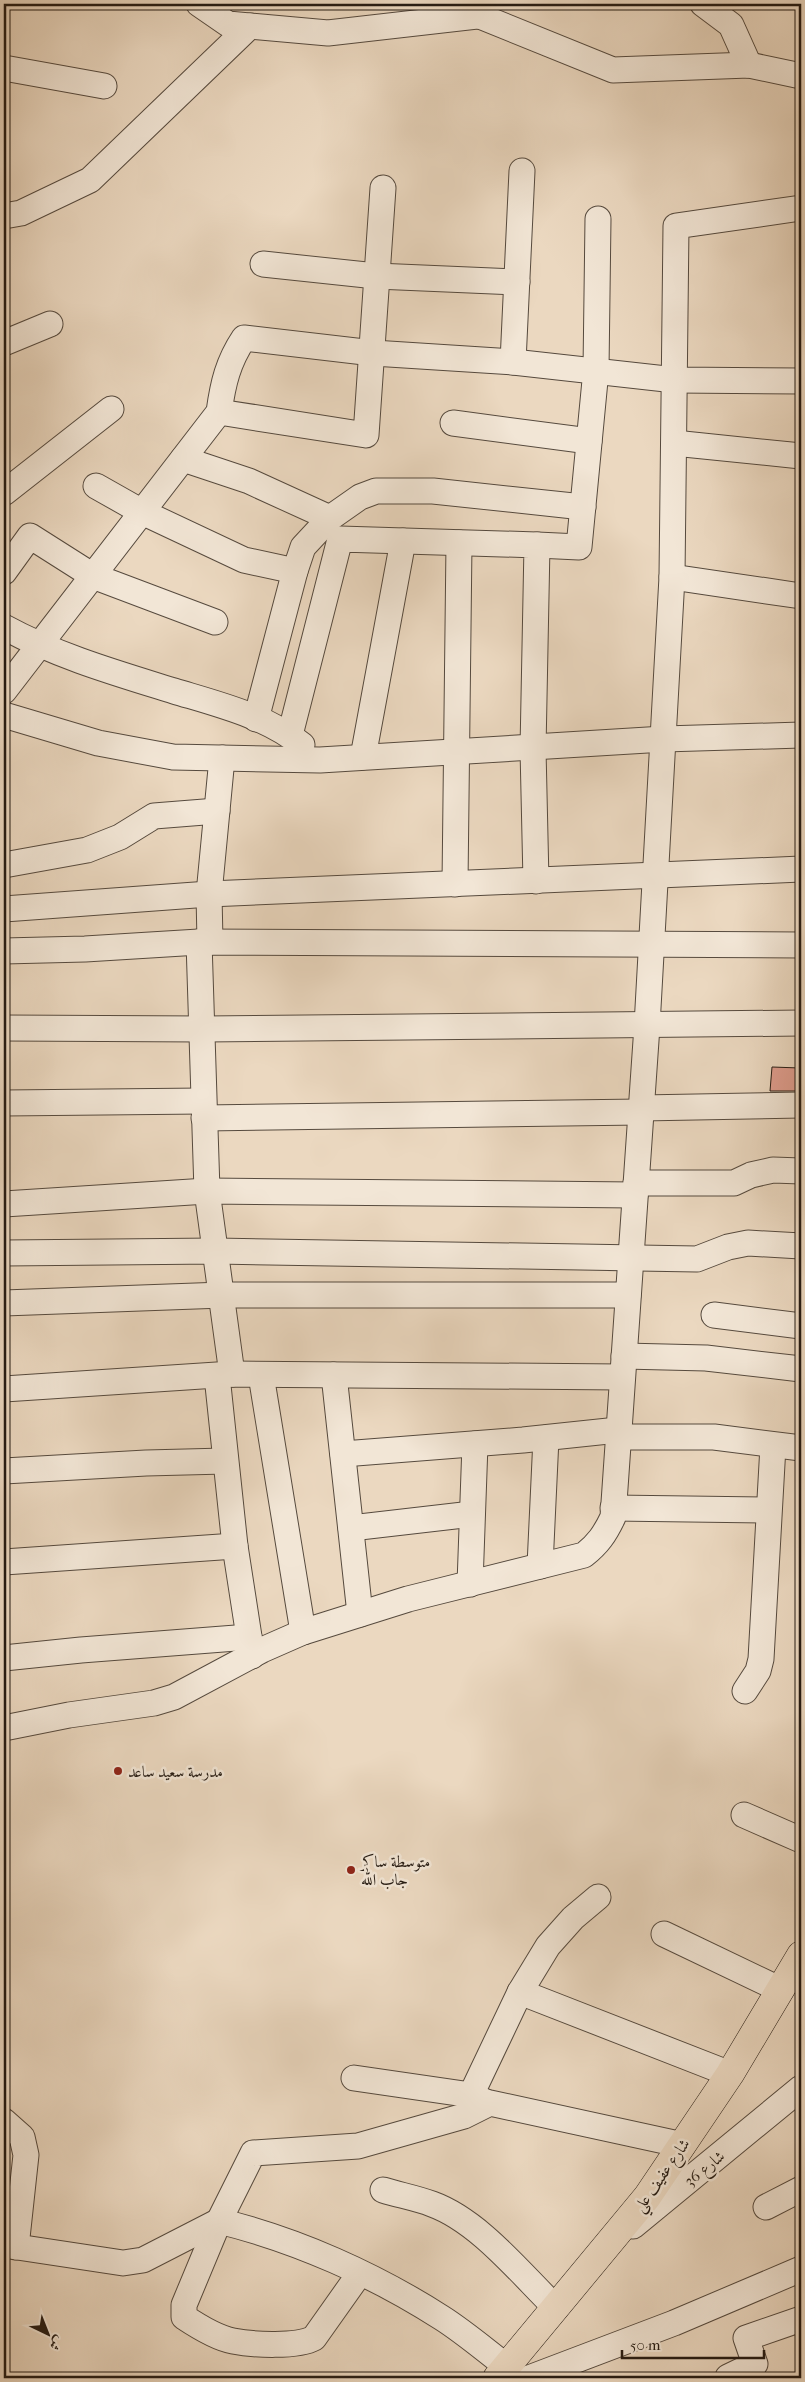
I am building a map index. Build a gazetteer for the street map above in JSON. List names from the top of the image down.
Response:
{
  "streets": {
    "main road": ["شارع عفيف علي"],
    "street": ["شارع 36"]
  },
  "crossings": [
    ["شارع 36", "شارع عفيف علي"]
  ],
  "places": ["مدرسة سعيد ساعد", "متوسطة ساكر جاب الله"],
  "scale_bar": "50 m",
  "north": "bottom right"
}
